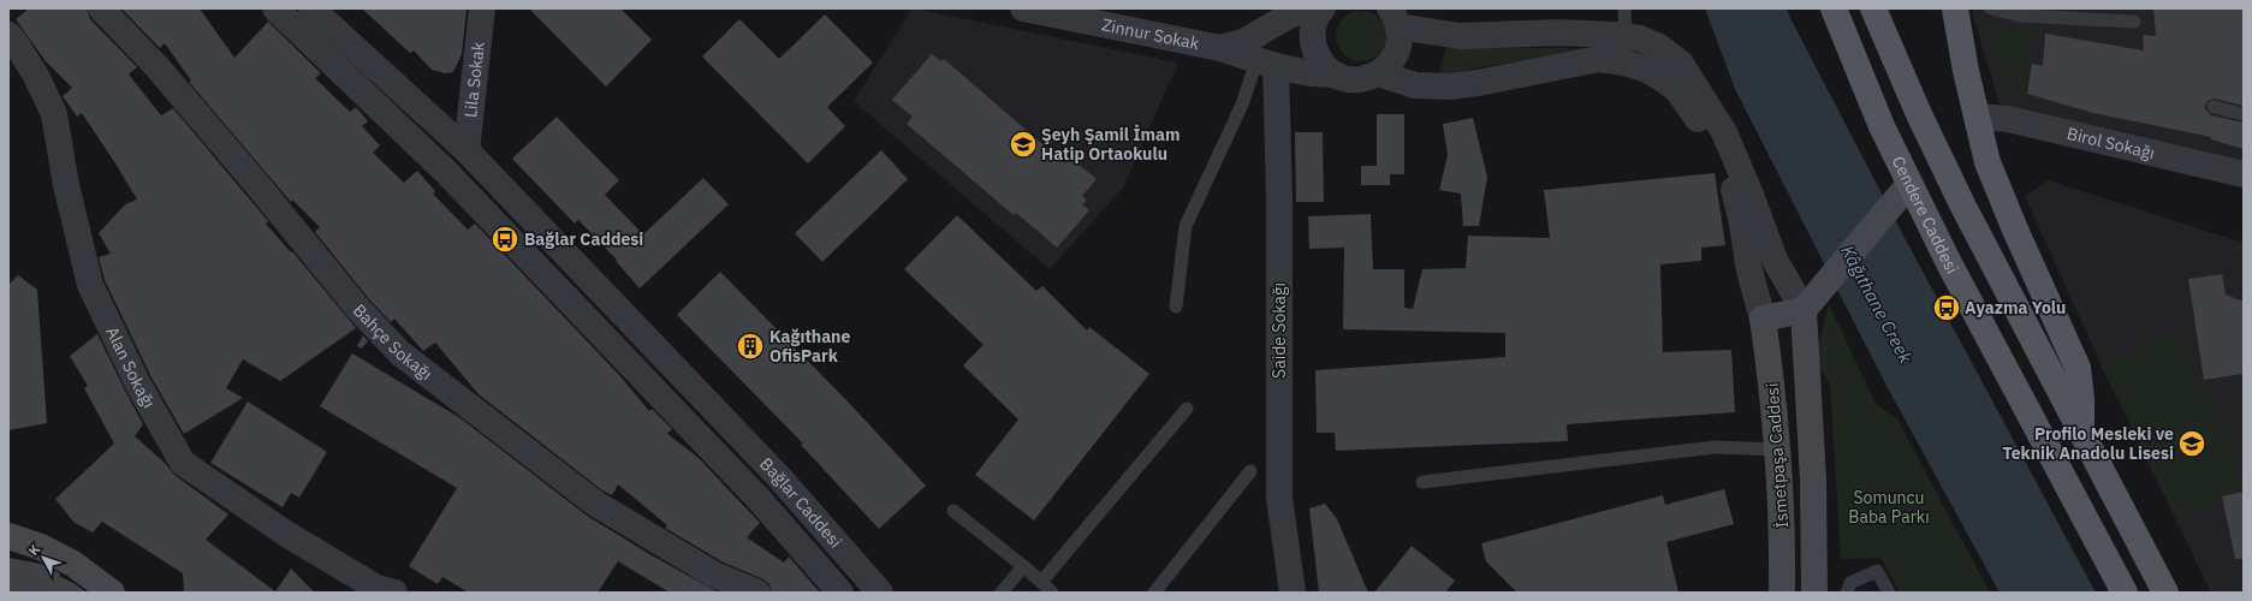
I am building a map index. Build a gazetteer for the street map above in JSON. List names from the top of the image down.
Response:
{
  "streets": {
    "main road": ["Cendere Caddesi", "İsmetpaşa Caddesi"],
    "street": [
      "Zinnur Sokak",
      "Lila Sokak",
      "Birol Sokağı",
      "Saide Sokağı",
      "Bahçe Sokağı",
      "Alan Sokağı",
      "Bağlar Caddesi"
    ]
  },
  "crossings": [
    ["Zinnur Sokak", "Saide Sokağı"],
    ["Lila Sokak", "Bağlar Caddesi"]
  ],
  "water": ["Kâğıthane Creek"],
  "parks": ["Somuncu Baba Parkı"],
  "places": {
    "school or university": ["Şeyh Şamil İmam Hatip Ortaokulu", "Profilo Mesleki ve Teknik Anadolu Lisesi"],
    "bus stop": ["Bağlar Caddesi", "Ayazma Yolu"],
    "building": ["Kağıthane OfisPark"]
  },
  "north": "top left"
}
